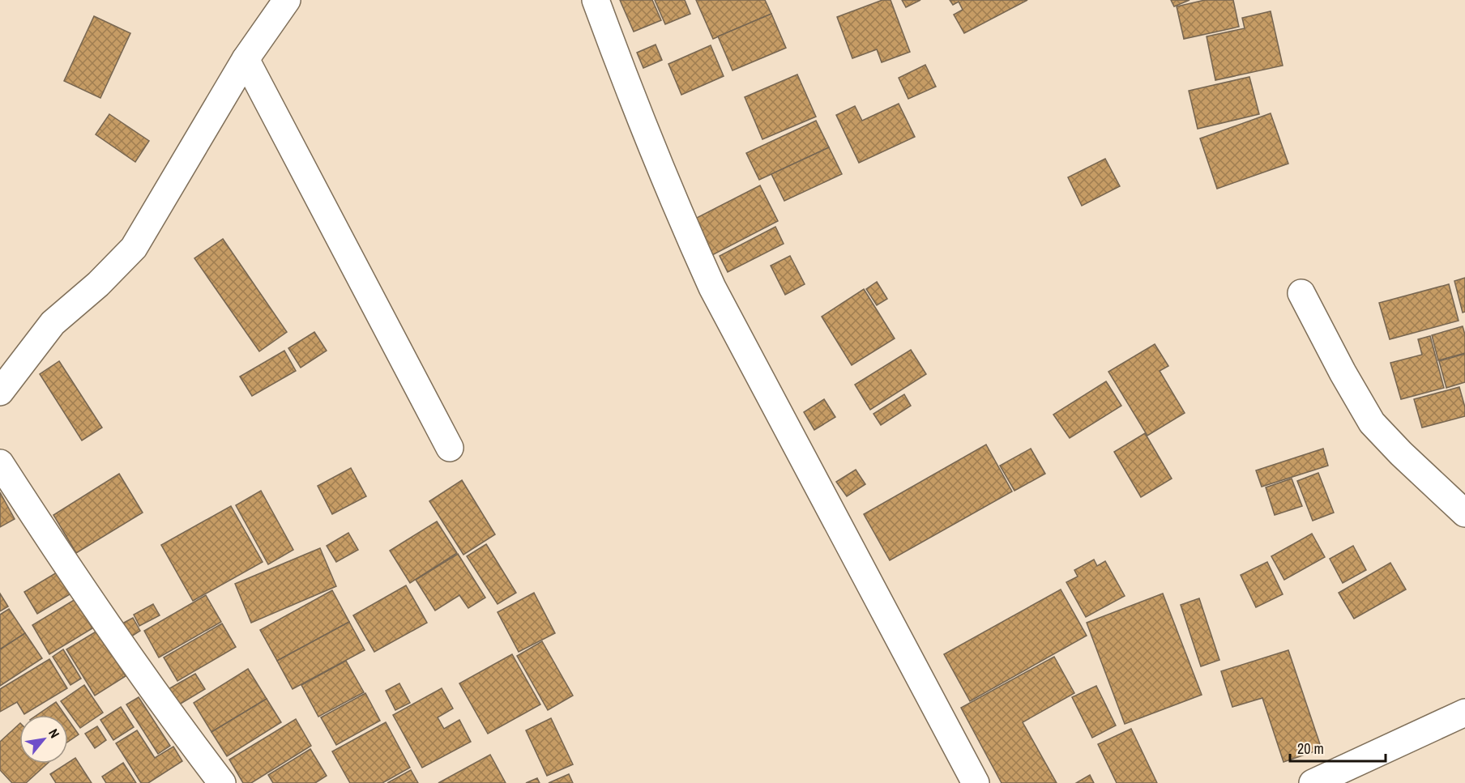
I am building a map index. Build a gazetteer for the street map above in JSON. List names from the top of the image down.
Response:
{
  "scale_bar": "20 m",
  "north": "top right"
}
